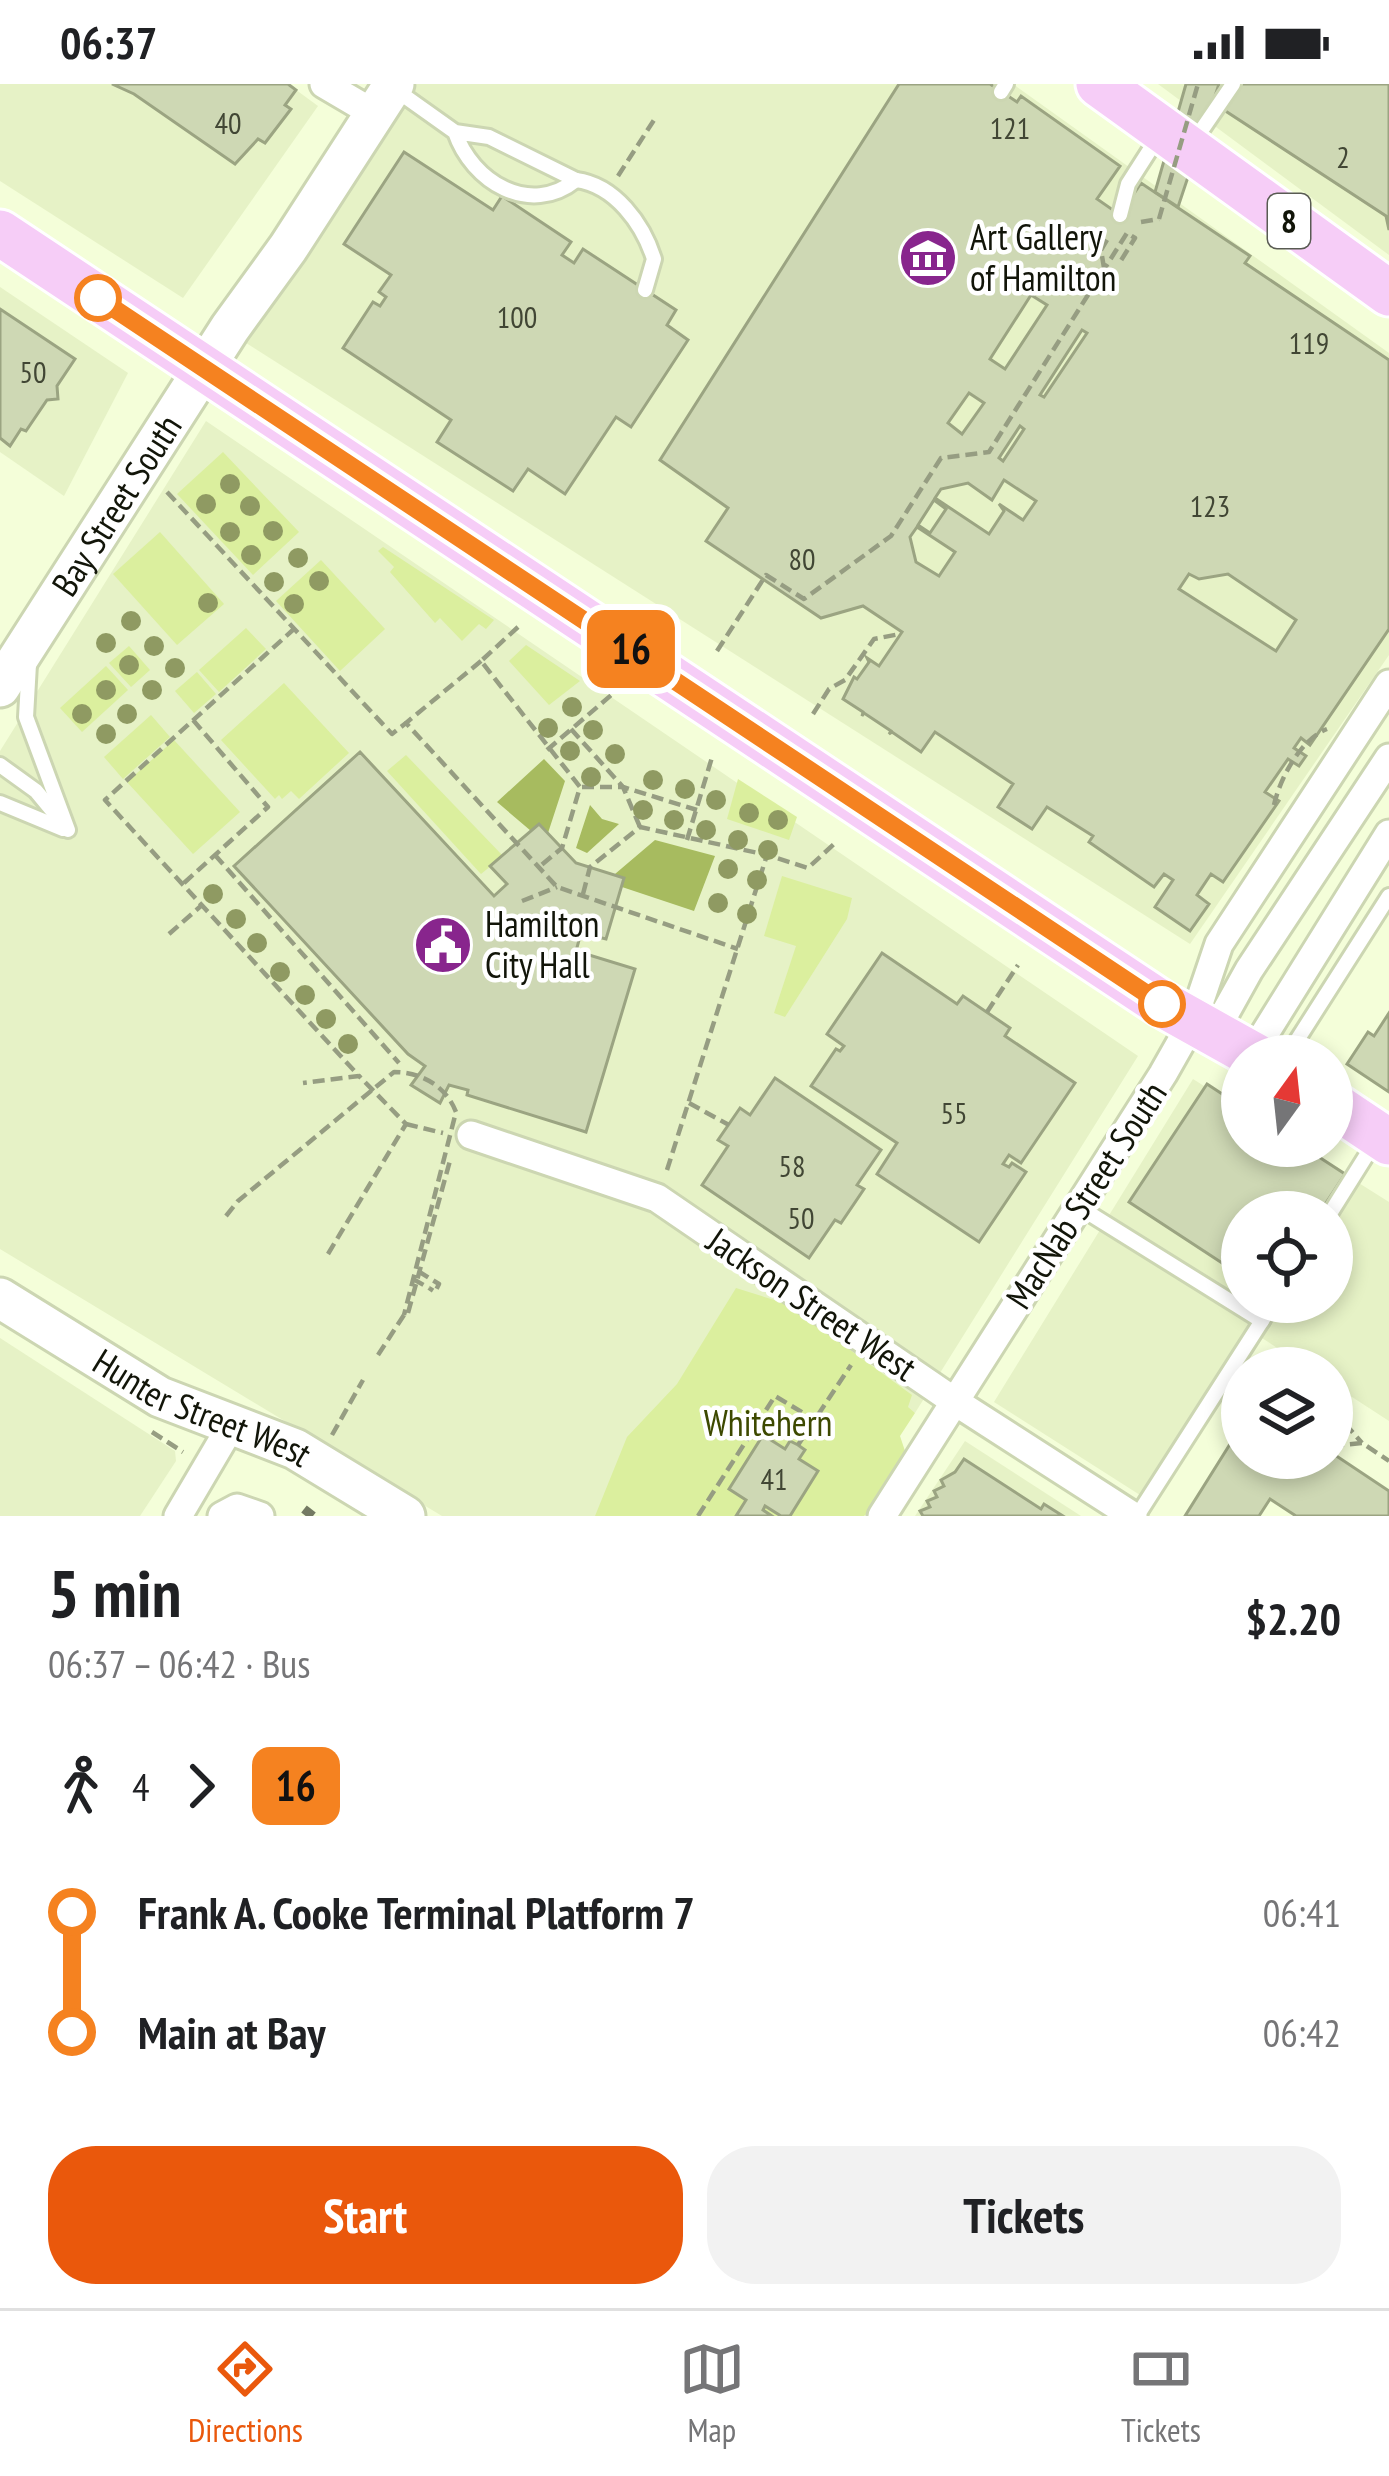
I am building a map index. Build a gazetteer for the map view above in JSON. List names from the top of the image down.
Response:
{
  "streets": {
    "main road": ["8"],
    "street": [
      "Bay Street South",
      "MacNab Street South",
      "Jackson Street West",
      "Hunter Street West"
    ]
  },
  "crossings": [
    ["MacNab Street South", "Jackson Street West"]
  ],
  "parks": ["Whitehern"],
  "places": {
    "museum": ["Art Gallery of Hamilton"],
    "public building": ["Hamilton City Hall"]
  },
  "lines": ["bus line 16"],
  "house_numbers": [
    "40",
    "121",
    "2",
    "100",
    "119",
    "50",
    "123",
    "80",
    "55",
    "58",
    "50",
    "41"
  ],
  "north": "top",
  "page": {
    "status": "06:37",
    "on_map": "16",
    "heading": ["5 min", "06:37 – 06:42 · Bus", "$2.20"],
    "legs": ["4", "16"],
    "list": [
      {
        "name": "Frank A. Cooke Terminal Platform 7",
        "value": "06:41"
      },
      {
        "name": "Main at Bay",
        "value": "06:42"
      }
    ],
    "buttons": ["Start", "Tickets"],
    "tabs": ["Directions", "Map", "Tickets"]
  }
}
